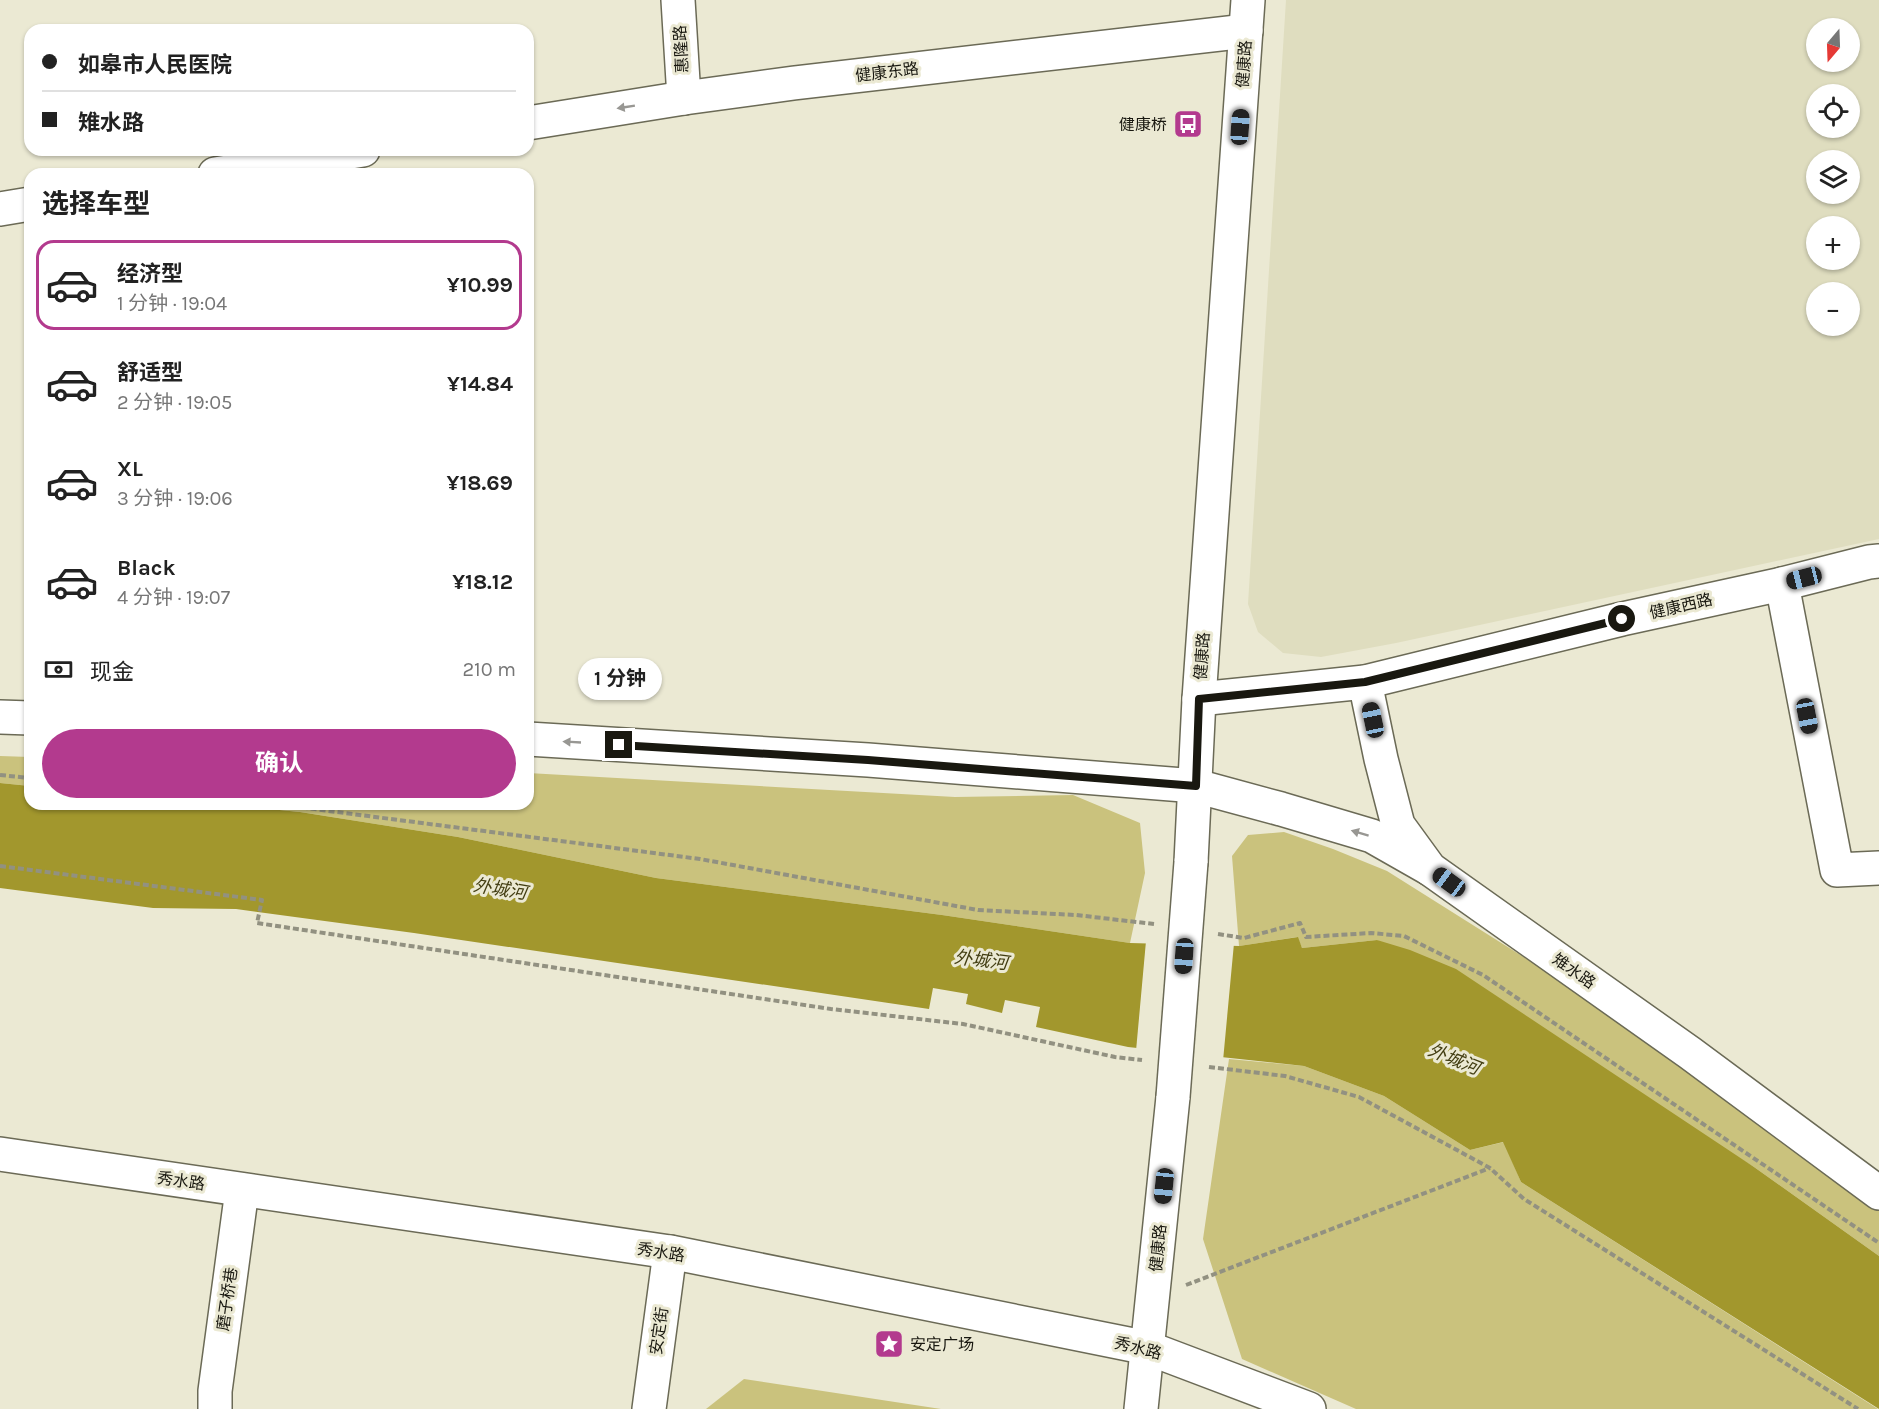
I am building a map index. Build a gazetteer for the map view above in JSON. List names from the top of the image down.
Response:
{
  "streets": {
    "street": [
      "惠隆路",
      "健康路",
      "健康东路",
      "健康西路",
      "雉水路",
      "秀水路",
      "磨子桥巷",
      "安定街"
    ]
  },
  "crossings": [
    ["惠隆路", "健康东路"],
    ["健康路", "健康东路"],
    ["健康路", "健康西路"],
    ["健康路", "秀水路"],
    ["健康西路", "雉水路"],
    ["秀水路", "磨子桥巷"],
    ["秀水路", "安定街"]
  ],
  "water": ["外城河"],
  "places": {
    "bus stop": ["健康桥"],
    "place": ["安定广场"]
  },
  "north": "bottom",
  "page": {
    "map_buttons": ["+", "−"],
    "banner": ["如皋市人民医院", "雉水路"],
    "heading": "选择车型",
    "list": [
      {
        "name": "经济型",
        "note": "1 分钟 · 19:04",
        "value": "¥10.99"
      },
      {
        "name": "舒适型",
        "note": "2 分钟 · 19:05",
        "value": "¥14.84"
      },
      {
        "name": "XL",
        "note": "3 分钟 · 19:06",
        "value": "¥18.69"
      },
      {
        "name": "Black",
        "note": "4 分钟 · 19:07",
        "value": "¥18.12"
      }
    ],
    "pay": ["现金", "210 m"],
    "bubble": "1 分钟",
    "buttons": "确认"
  }
}
